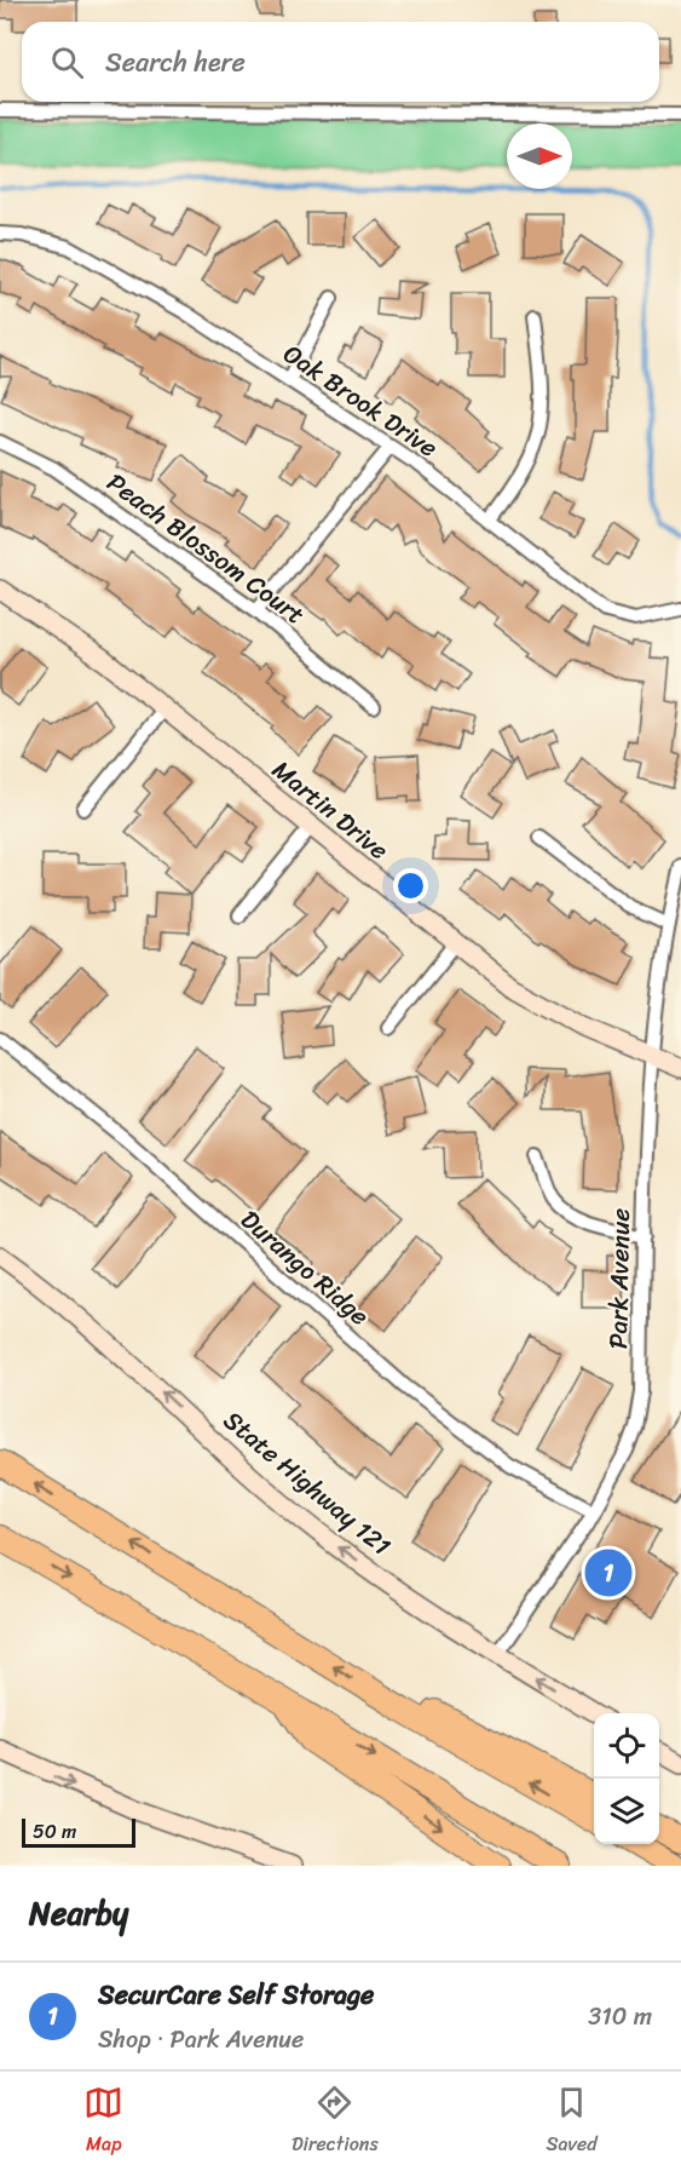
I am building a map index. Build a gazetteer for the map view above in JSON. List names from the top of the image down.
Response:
{
  "streets": {
    "main road": ["Martin Drive", "State Highway 121"],
    "street": [
      "Oak Brook Drive",
      "Peach Blossom Court",
      "Durango Ridge",
      "Park Avenue"
    ]
  },
  "crossings": [
    ["Martin Drive", "Park Avenue"],
    ["Durango Ridge", "Park Avenue"],
    ["Park Avenue", "State Highway 121"]
  ],
  "one_way": ["State Highway 121"],
  "scale_bar": "50 m",
  "north": "right",
  "page": {
    "search": "Search here",
    "pins": "1",
    "scale": "50 m",
    "heading": "Nearby",
    "list": [
      {
        "mark": "1",
        "name": "SecurCare Self Storage",
        "note": "Shop · Park Avenue",
        "value": "310 m"
      }
    ],
    "nav": ["Map", "Directions", "Saved"]
  }
}
